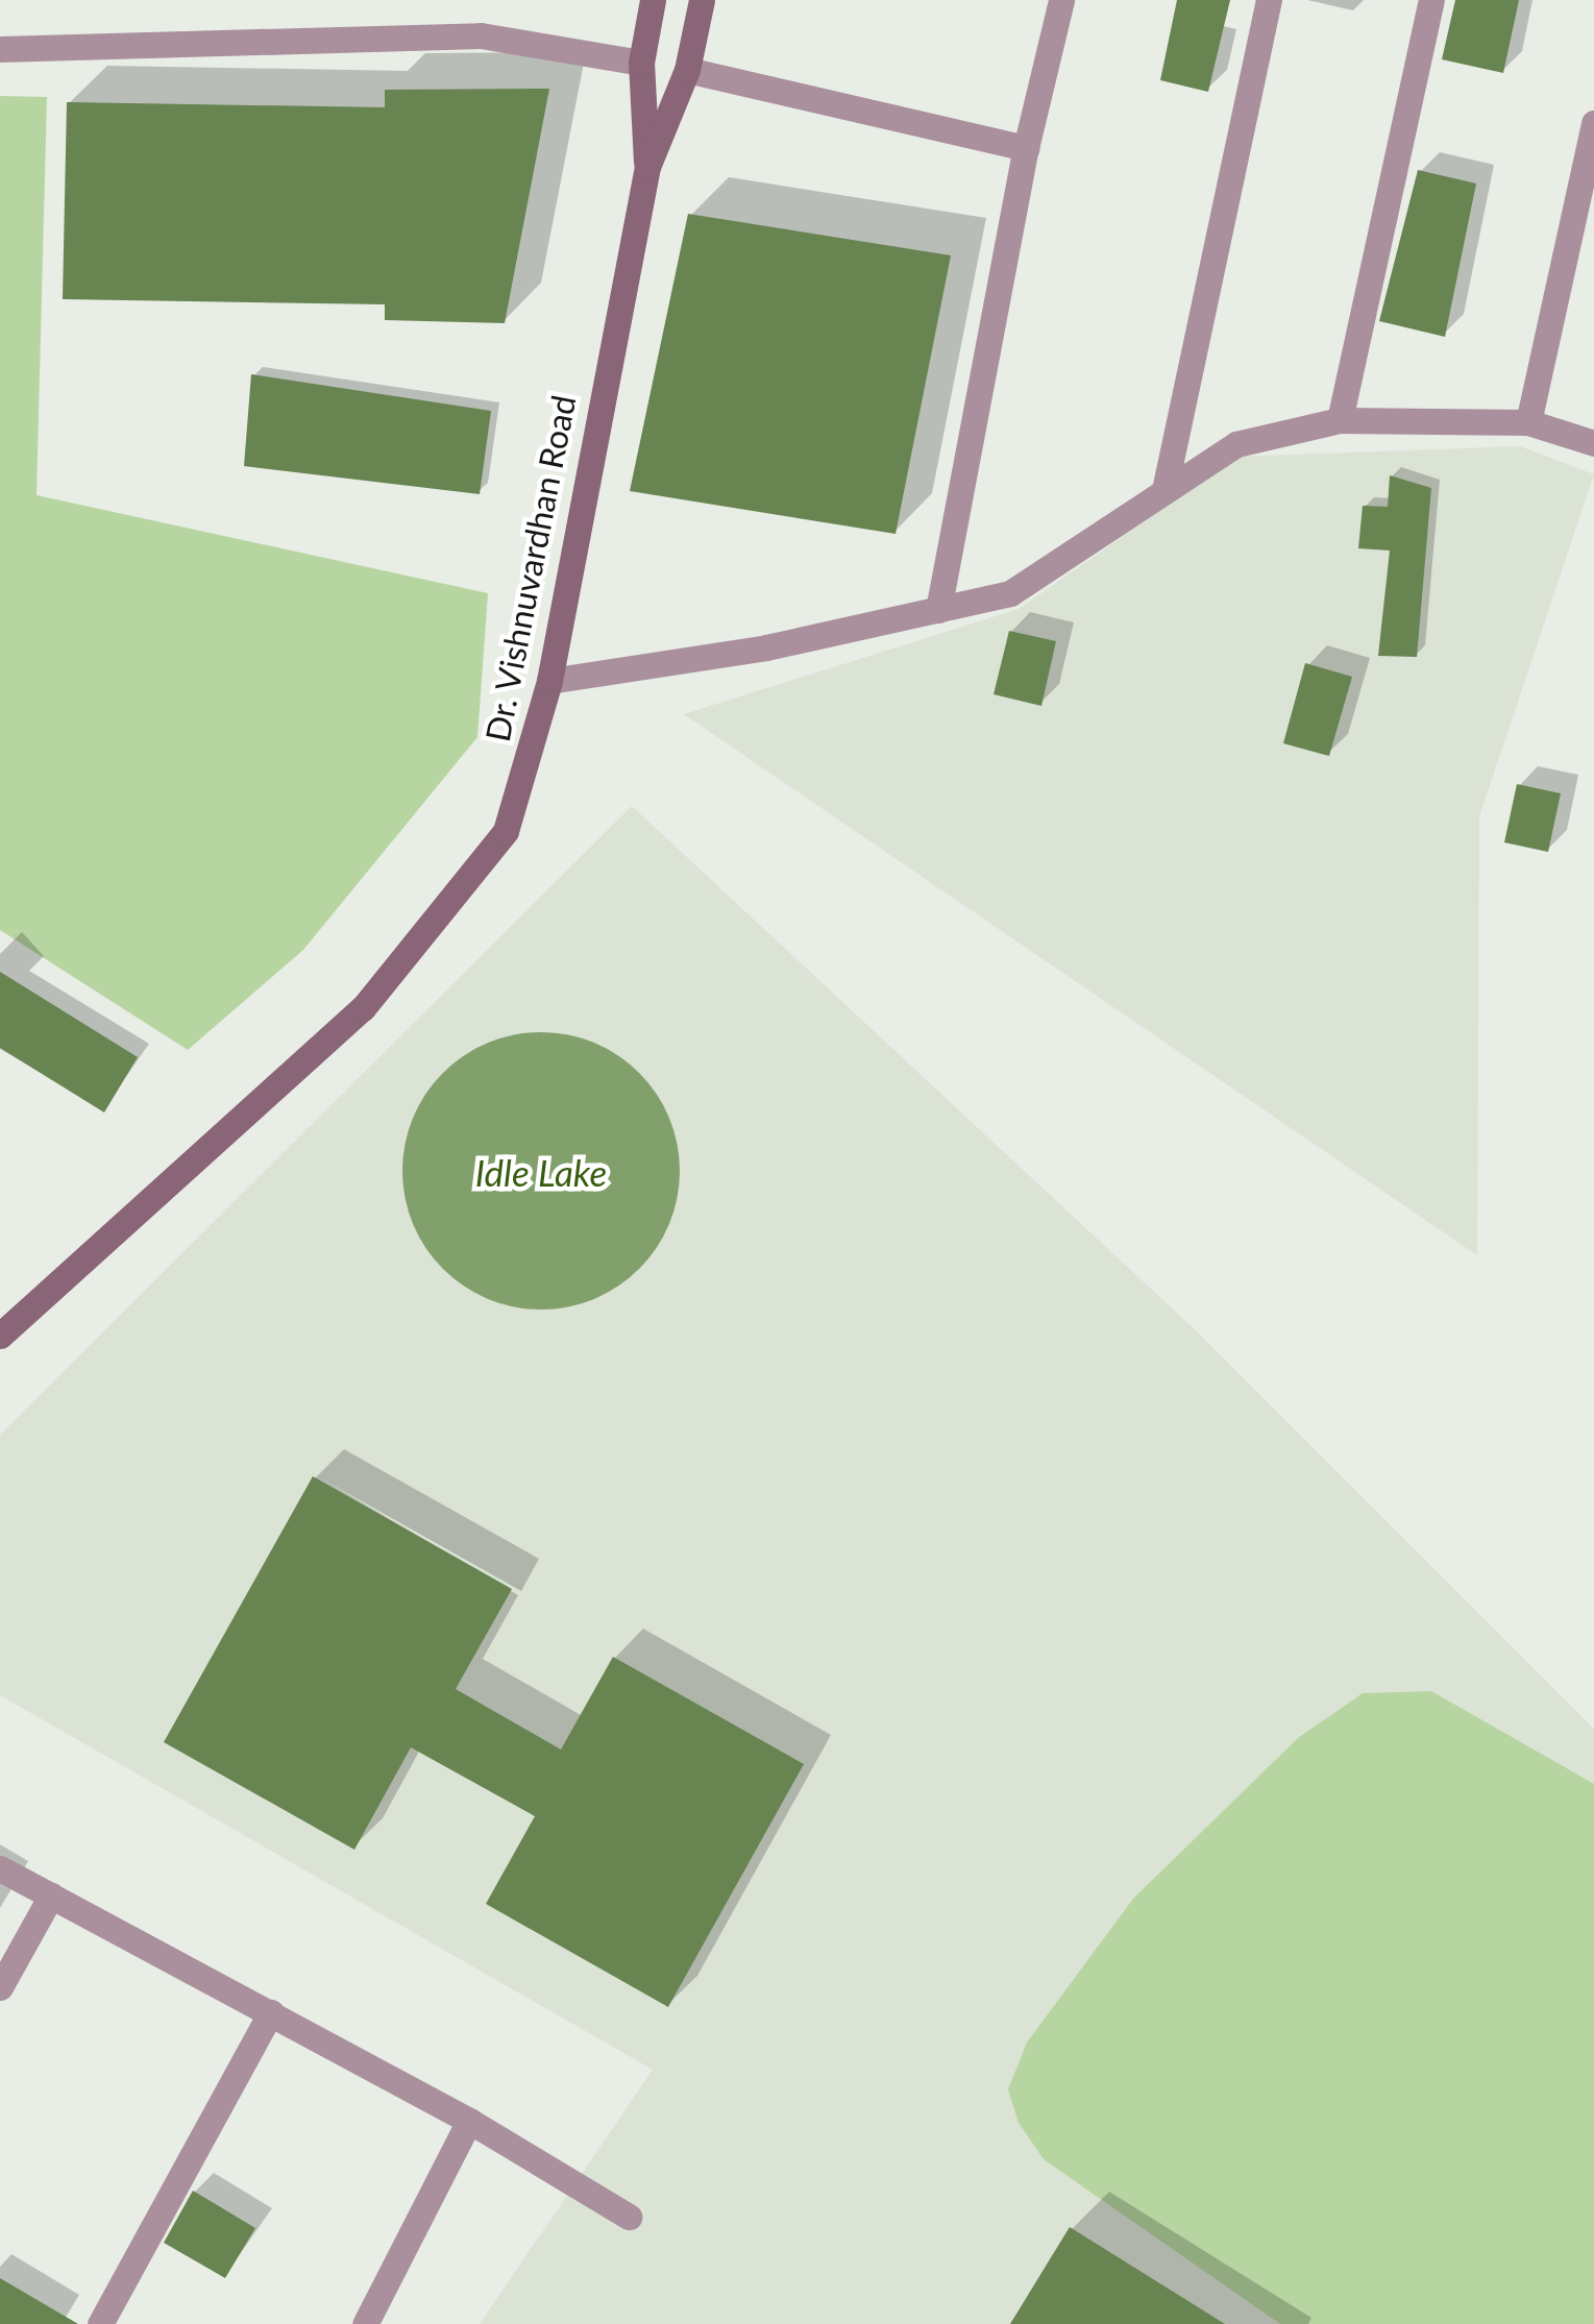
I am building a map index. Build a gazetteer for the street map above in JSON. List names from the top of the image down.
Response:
{
  "streets": {
    "main road": ["Dr. Vishnuvardhan Road"]
  },
  "water": ["Idle Lake"]
}
